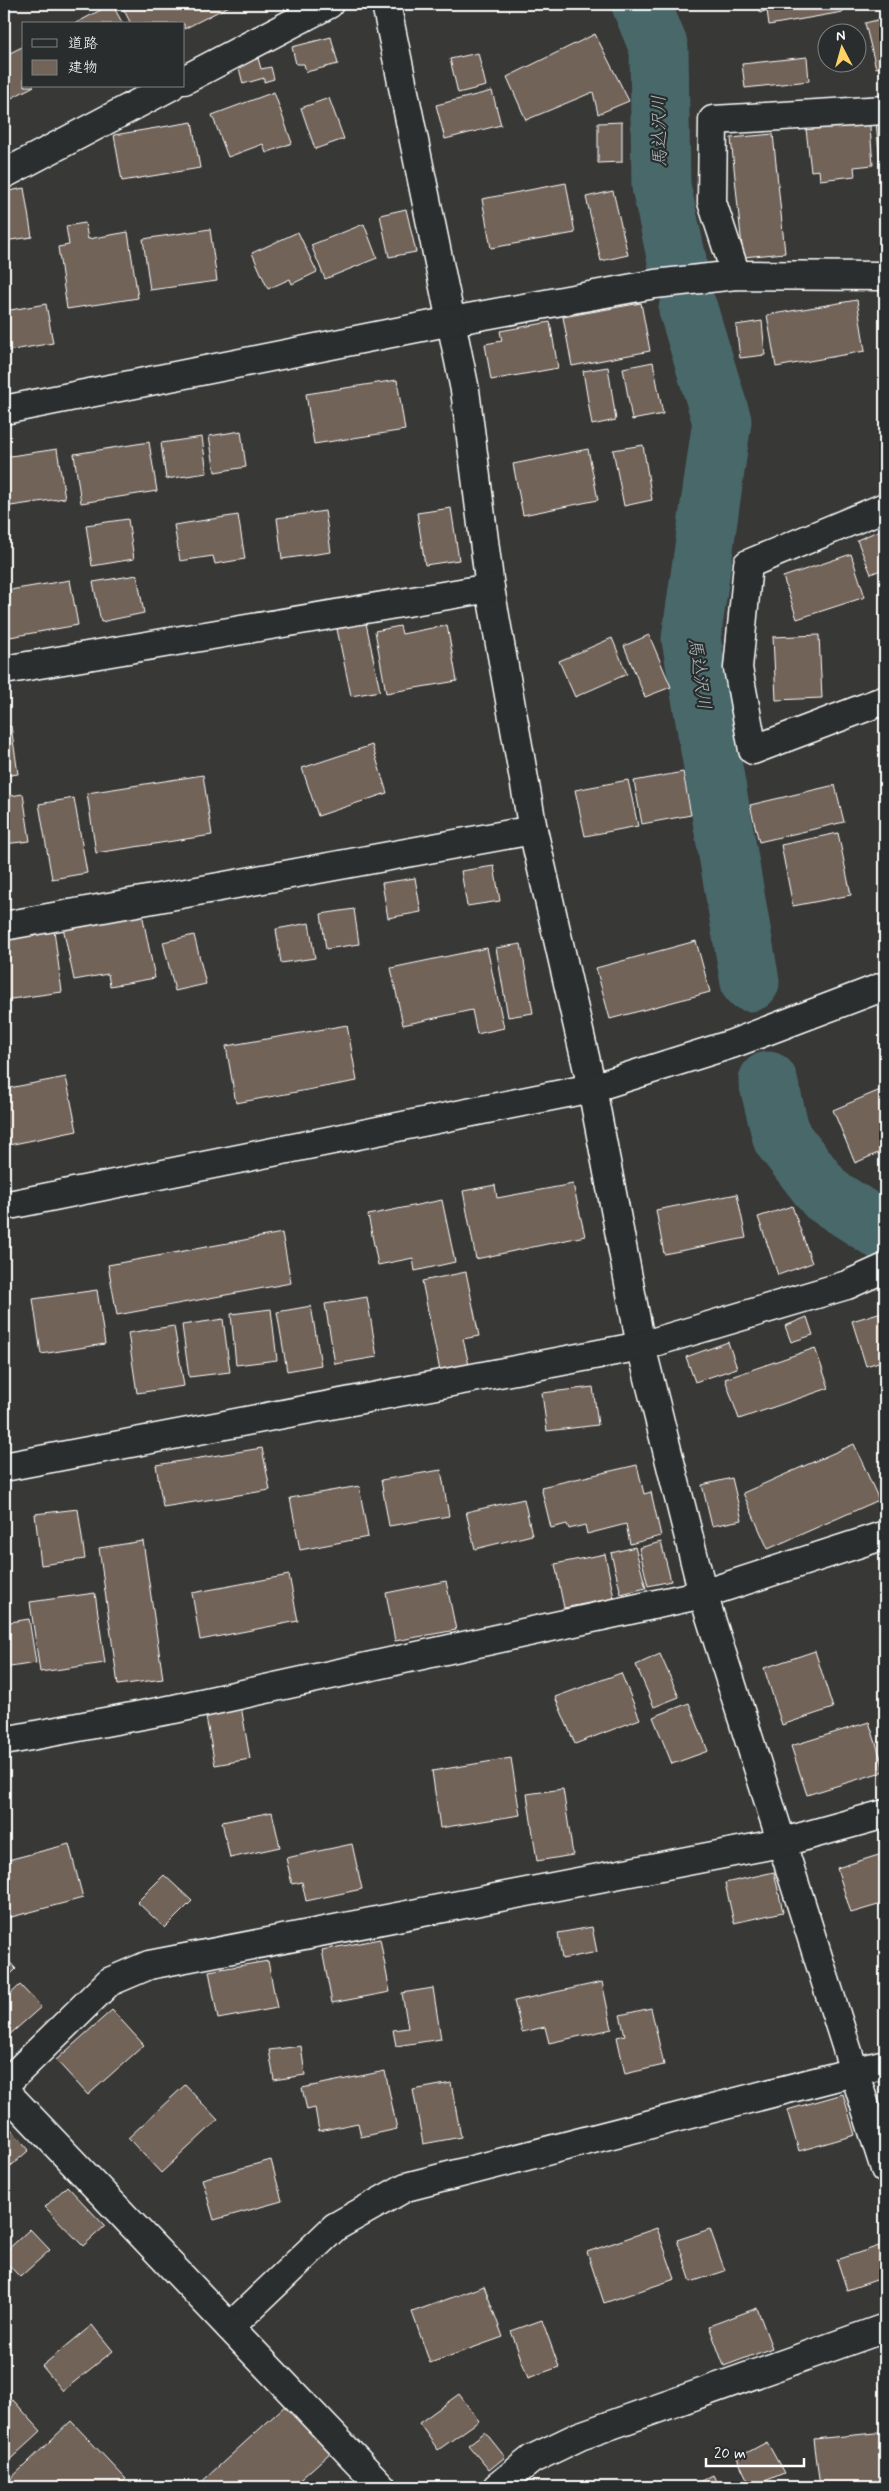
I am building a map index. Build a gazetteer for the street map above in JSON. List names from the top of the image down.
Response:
{
  "water": ["馬込沢川"],
  "legend": ["道路", "建物"],
  "scale_bar": "20 m",
  "north": "top"
}
